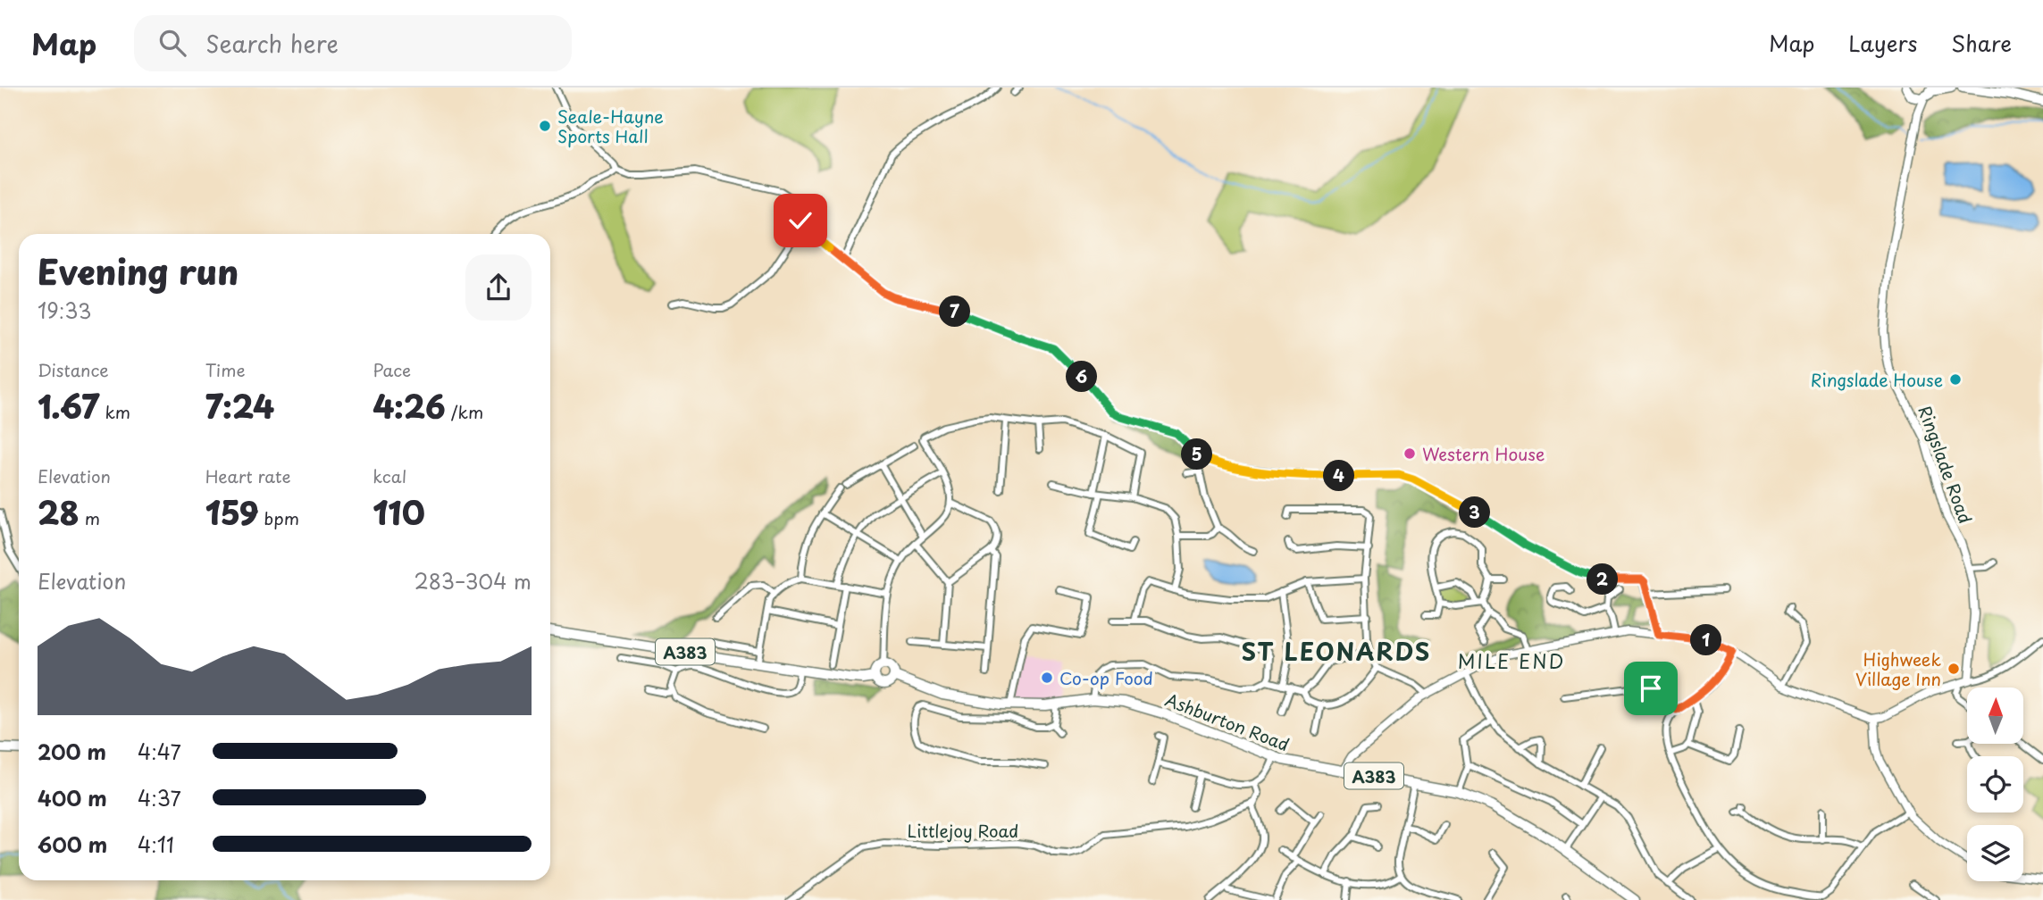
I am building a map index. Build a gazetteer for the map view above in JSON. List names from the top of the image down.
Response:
{
  "streets": {
    "main road": ["A383", "Ashburton Road"],
    "street": ["Ringslade Road", "Littlejoy Road"]
  },
  "districts": ["ST LEONARDS", "MILE END"],
  "places": [
    "Seale-Hayne Sports Hall",
    "Ringslade House",
    "Western House",
    "Highweek Village Inn",
    "Co-op Food"
  ],
  "north": "top",
  "page": {
    "header": "Map",
    "search": "Search here",
    "nav": ["Map", "Layers", "Share"],
    "heading": ["Evening run", "19:33"],
    "pins": [
      "7",
      "6",
      "5",
      "4",
      "3",
      "2",
      "1"
    ],
    "stats": [
      ["Distance", "1.67 km"],
      ["Time", "7:24"],
      ["Pace", "4:26 /km"],
      ["Elevation", "28 m"],
      ["Heart rate", "159 bpm"],
      ["kcal", "110"]
    ],
    "chart": ["Elevation", "283–304 m"],
    "list": [
      {
        "name": "200 m",
        "note": "4:47"
      },
      {
        "name": "400 m",
        "note": "4:37"
      },
      {
        "name": "600 m",
        "note": "4:11"
      }
    ]
  }
}
